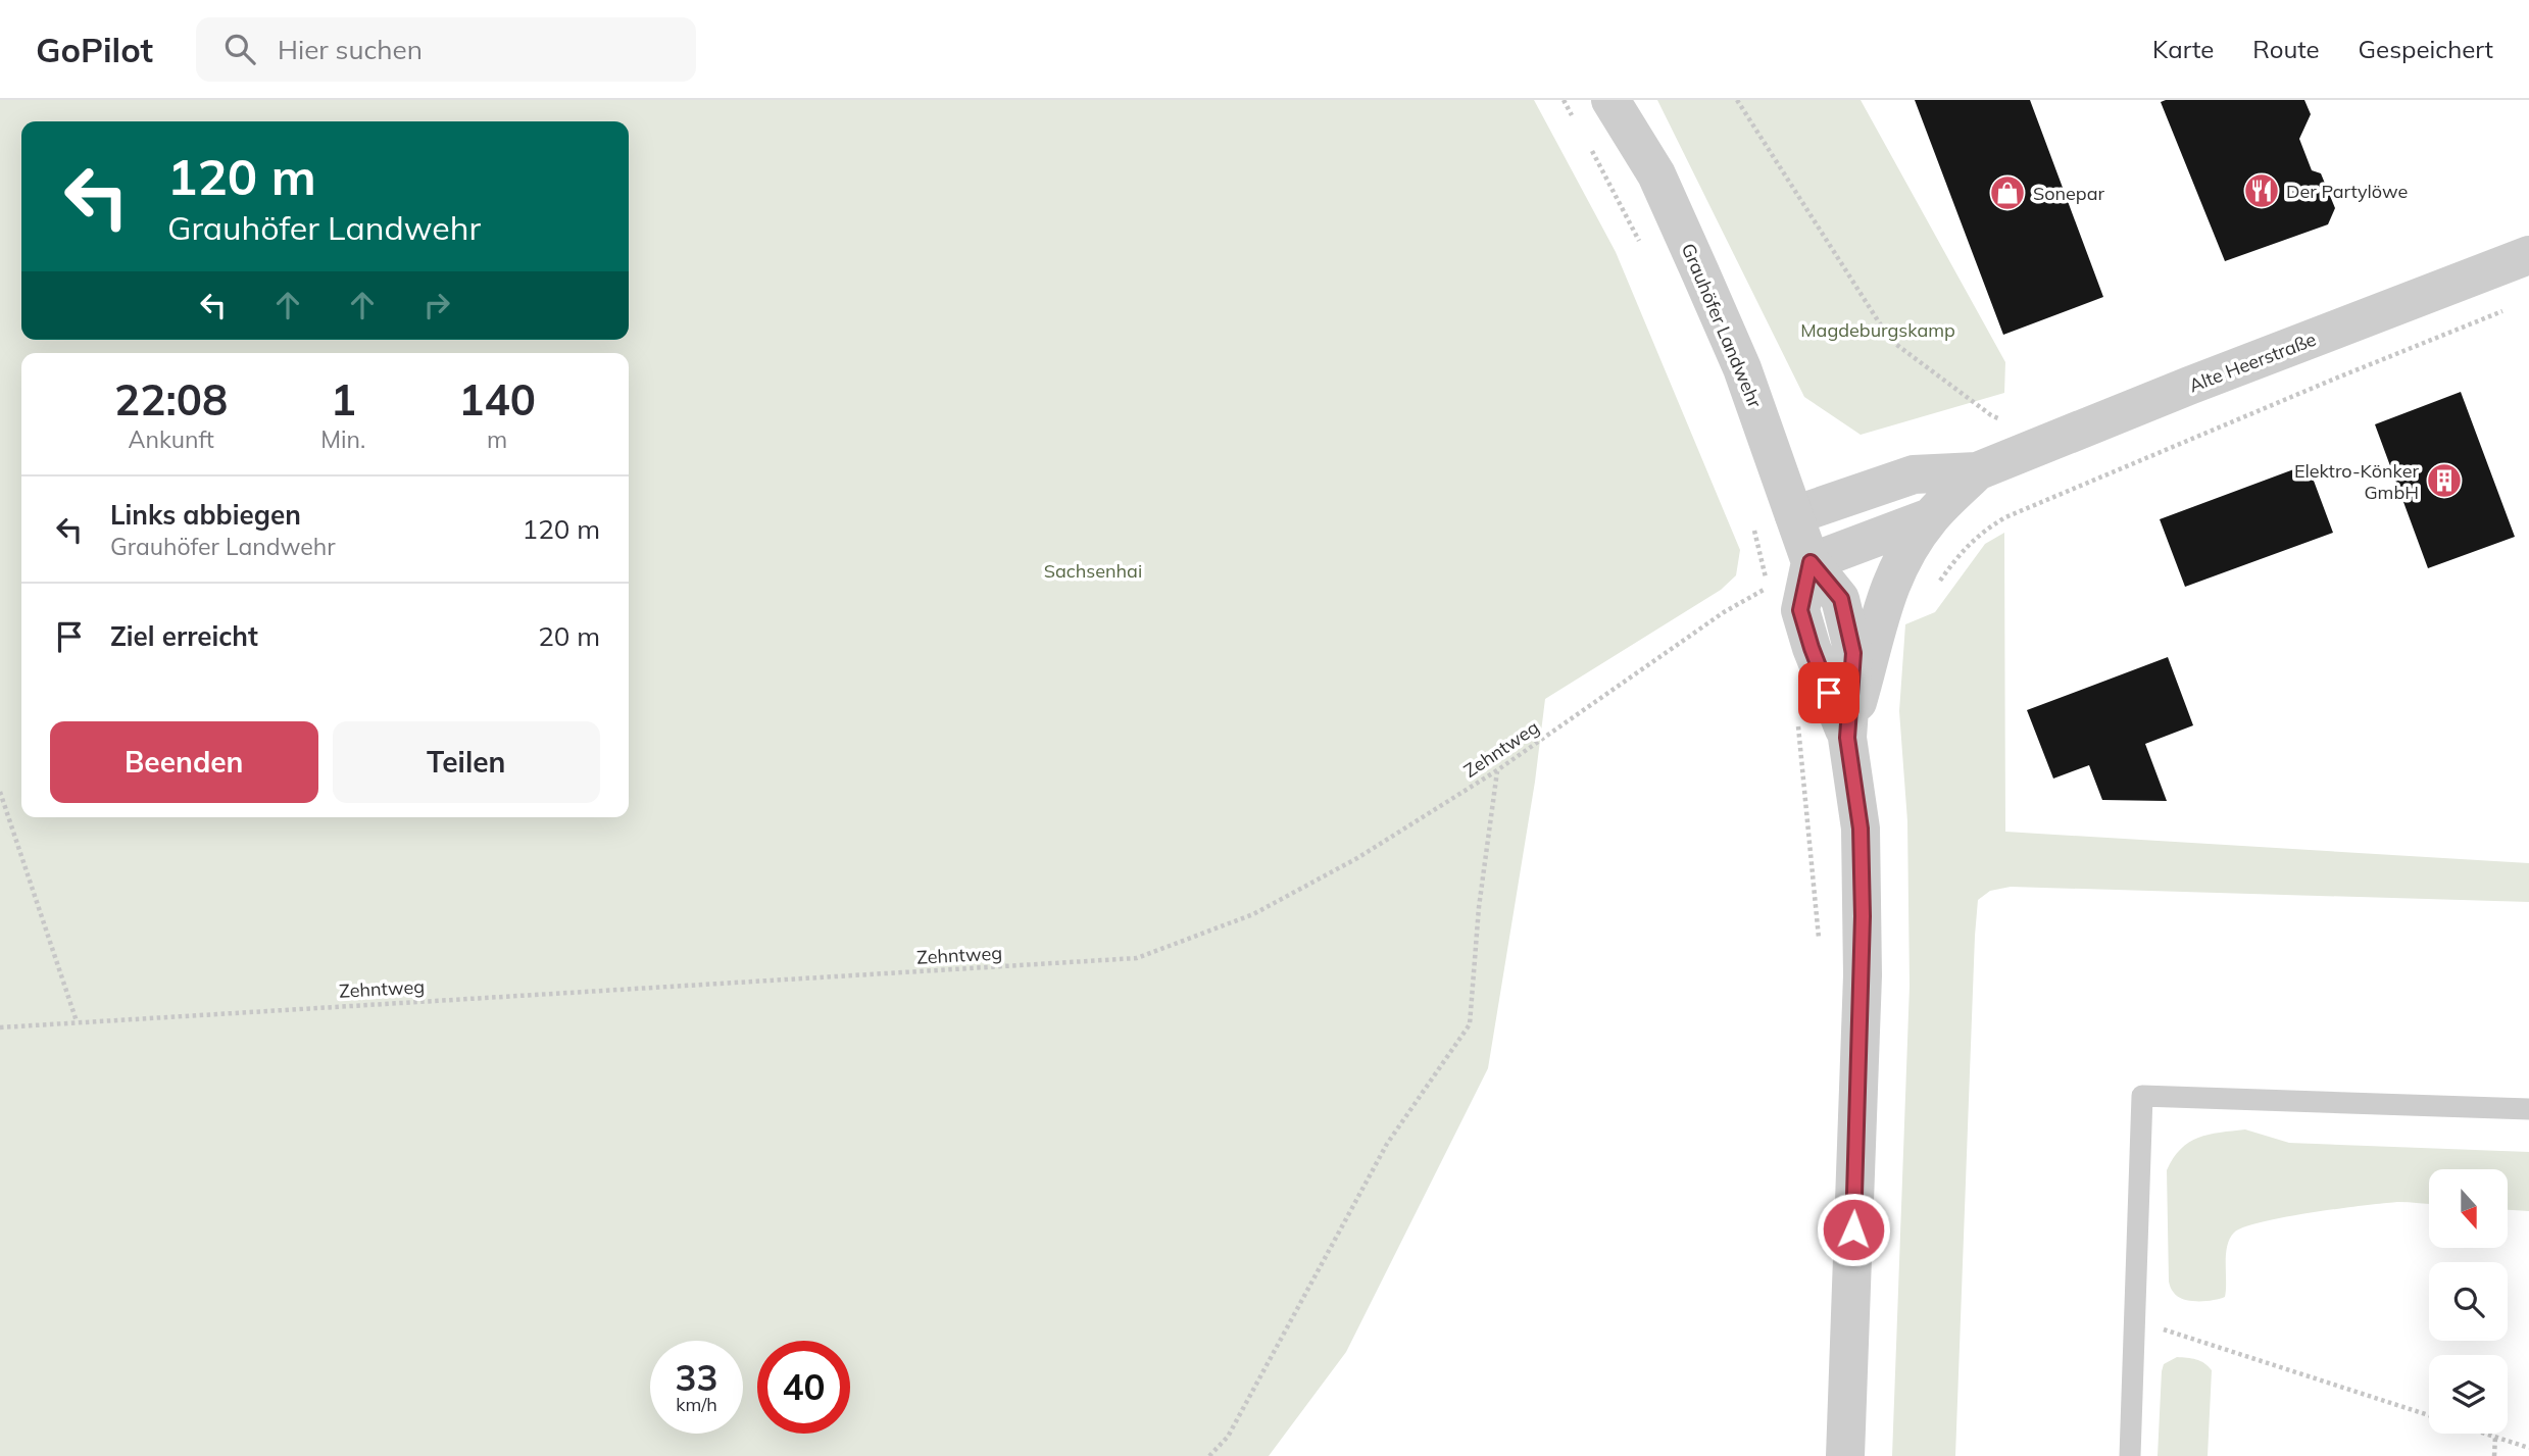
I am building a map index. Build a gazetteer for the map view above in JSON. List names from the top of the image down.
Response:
{
  "streets": {
    "street": ["Grauhöfer Landwehr", "Alte Heerstraße"],
    "path": ["Zehntweg"]
  },
  "crossings": [
    ["Grauhöfer Landwehr", "Alte Heerstraße"]
  ],
  "parks": ["Magdeburgskamp", "Sachsenhai"],
  "places": {
    "restaurant": ["Der Partylöwe"],
    "shop": ["Sonepar"],
    "building": ["Elektro-Könker GmbH"]
  },
  "north": "bottom",
  "page": {
    "header": "GoPilot",
    "search": "Hier suchen",
    "nav": ["Karte", "Route", "Gespeichert"],
    "turn": ["120 m", "Grauhöfer Landwehr"],
    "eta": [
      "22:08",
      "Ankunft",
      "1",
      "Min.",
      "140",
      "m"
    ],
    "list": [
      {
        "name": "Links abbiegen",
        "note": "Grauhöfer Landwehr",
        "value": "120 m"
      },
      {
        "name": "Ziel erreicht",
        "value": "20 m"
      }
    ],
    "buttons": ["Beenden", "Teilen"],
    "speed": "33 km/h",
    "limit": "40"
  }
}
